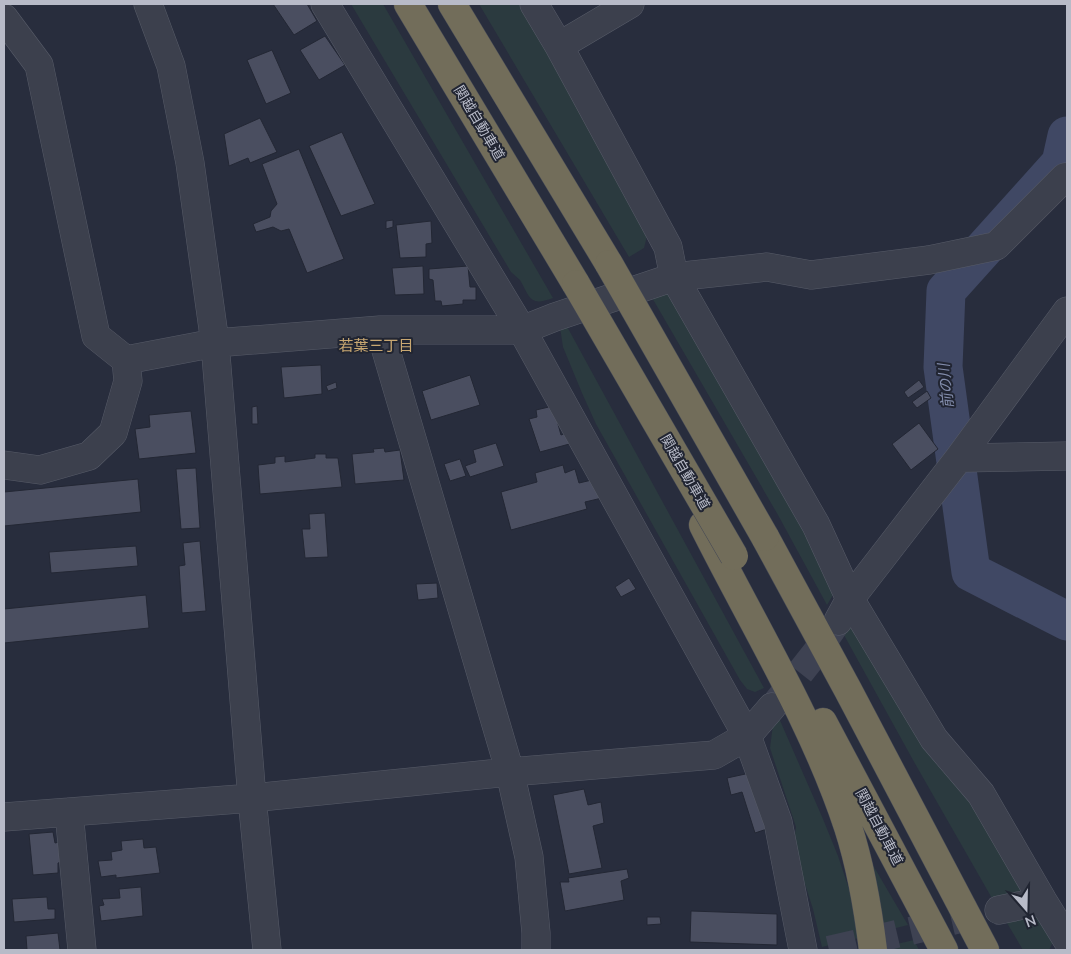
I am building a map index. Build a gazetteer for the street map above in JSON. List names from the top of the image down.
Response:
{
  "streets": {
    "highway": ["関越自動車道"]
  },
  "districts": ["若葉三丁目"],
  "water": ["前の川"],
  "north": "bottom"
}
